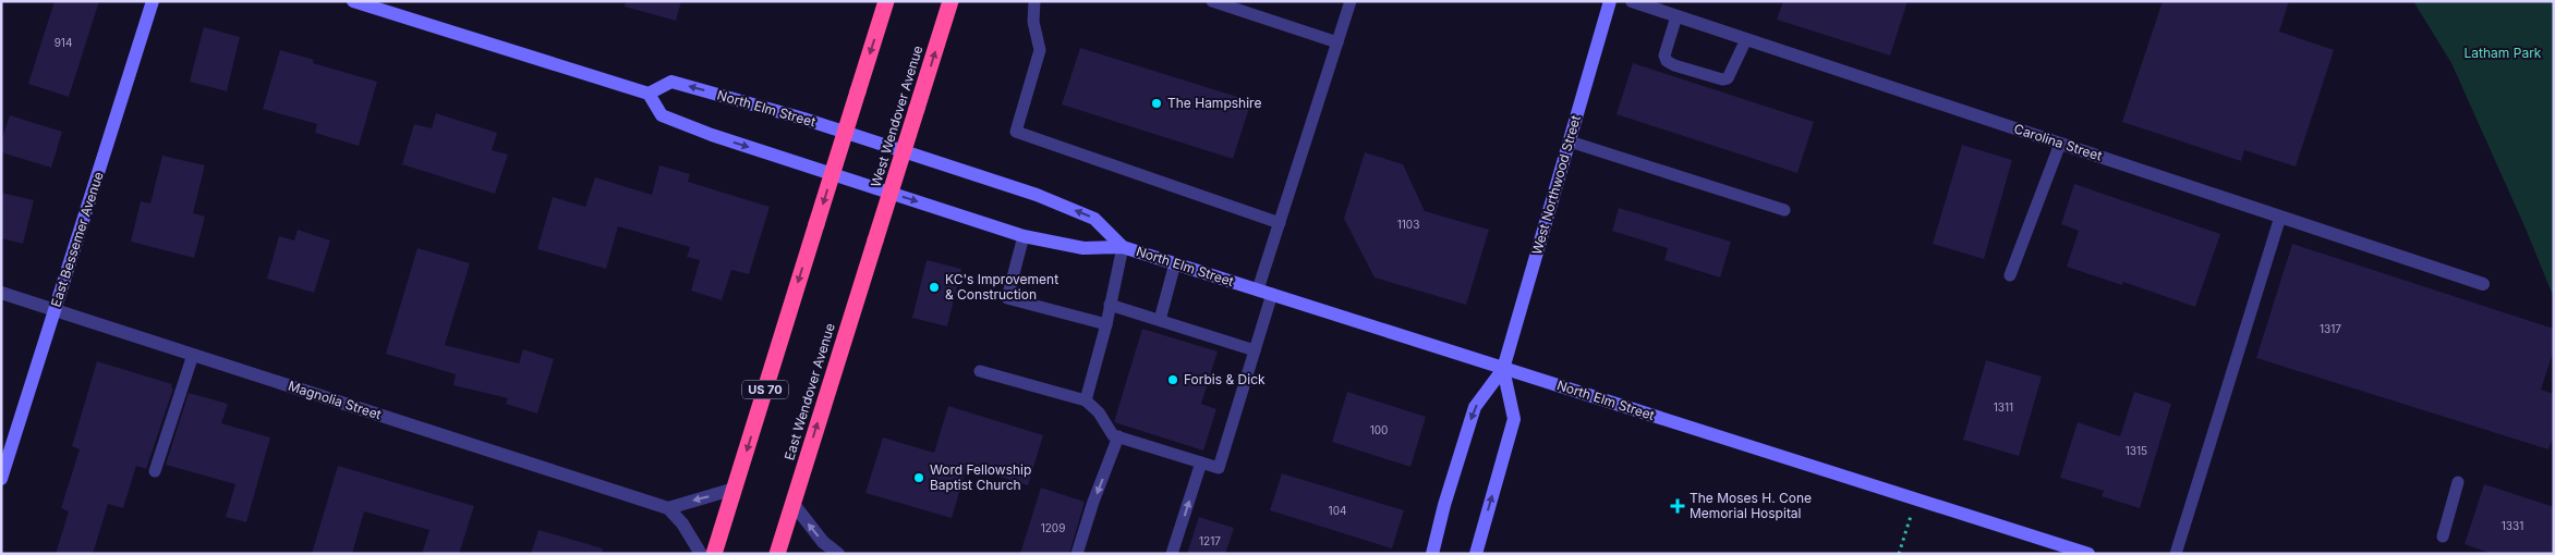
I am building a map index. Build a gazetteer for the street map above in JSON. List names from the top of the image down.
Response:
{
  "streets": {
    "highway": ["West Wendover Avenue", "US 70", "East Wendover Avenue"],
    "main road": ["North Elm Street", "West Northwood Street", "East Bessemer Avenue"],
    "street": ["Carolina Street", "Magnolia Street"]
  },
  "crossings": [
    ["North Elm Street", "West Northwood Street"],
    ["West Wendover Avenue", "East Wendover Avenue"],
    ["East Bessemer Avenue", "Magnolia Street"]
  ],
  "parks": ["Latham Park"],
  "places": {
    "other": [
      "The Hampshire",
      "KC's Improvement & Construction",
      "Forbis & Dick",
      "Word Fellowship Baptist Church"
    ],
    "health": ["The Moses H. Cone Memorial Hospital"]
  },
  "house_numbers": [
    "914",
    "1103",
    "1317",
    "1311",
    "100",
    "1315",
    "104",
    "1331",
    "1209",
    "1217"
  ]
}
